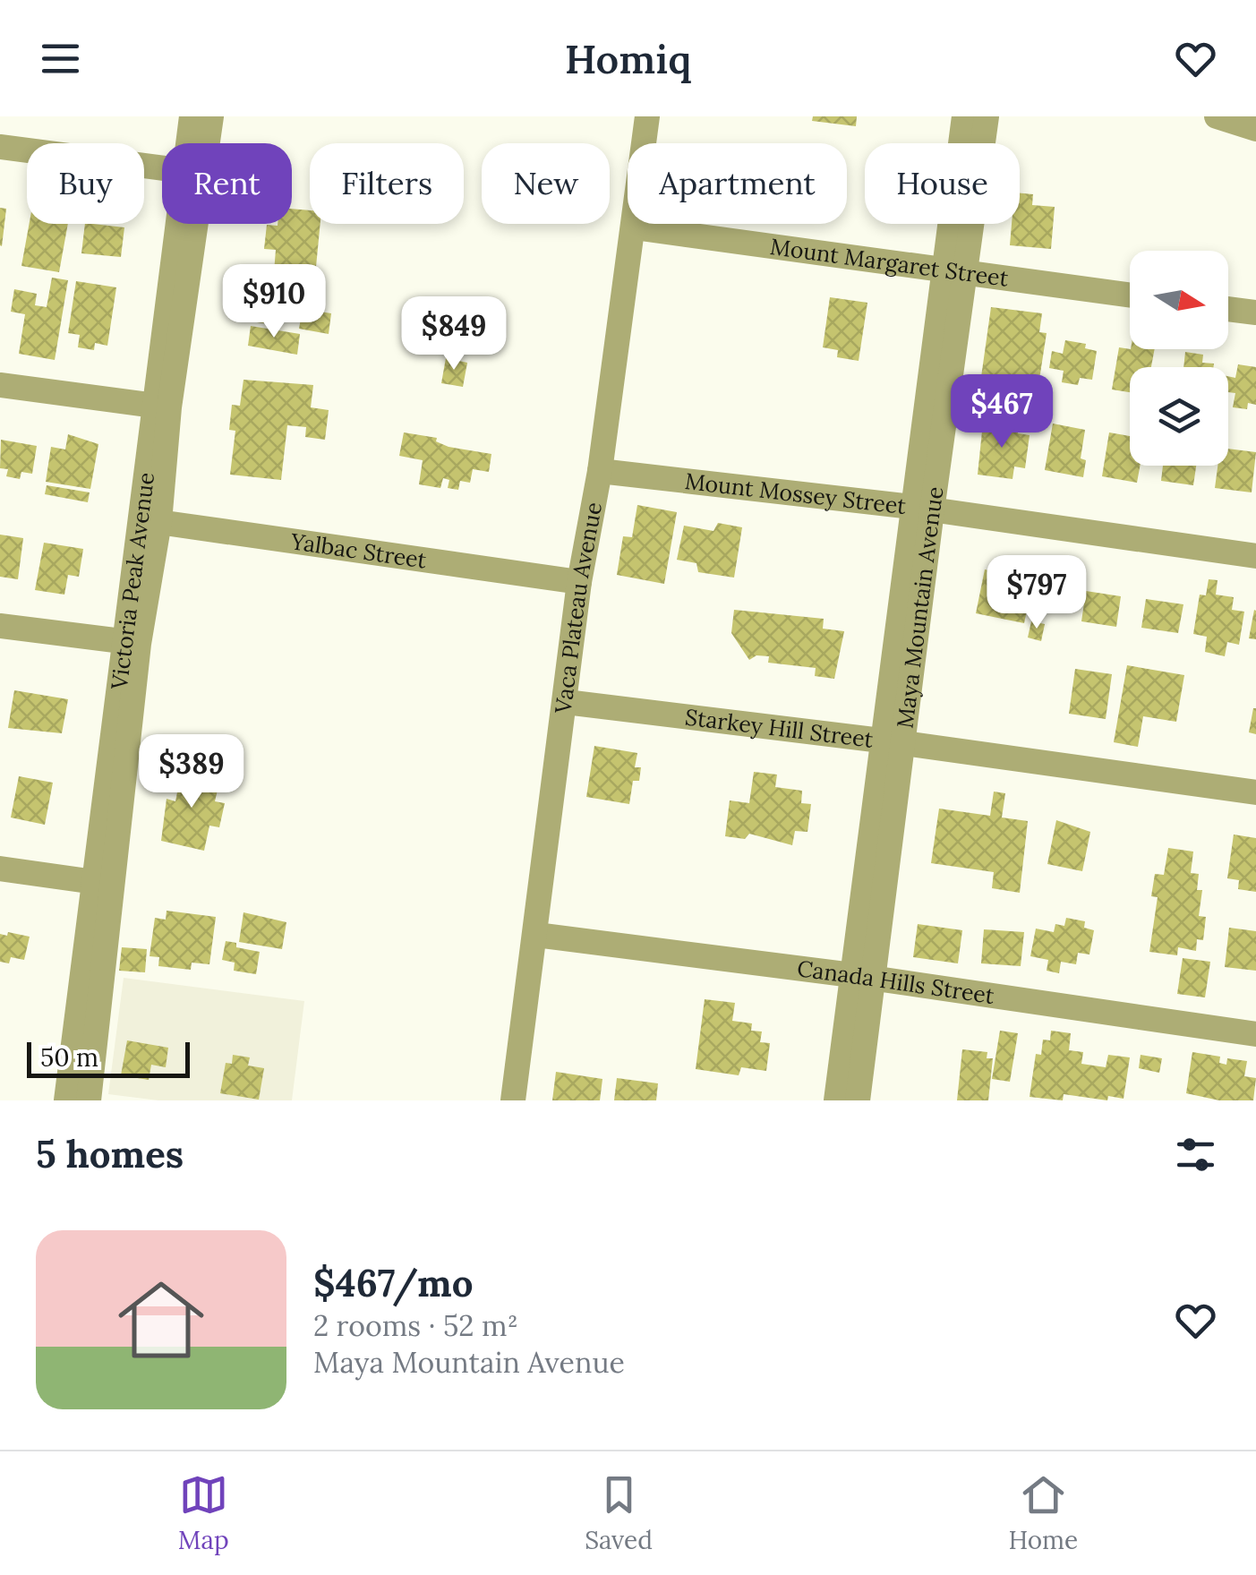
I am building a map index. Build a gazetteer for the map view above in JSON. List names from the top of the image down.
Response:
{
  "streets": {
    "street": [
      "Mount Margaret Street",
      "Mount Mossey Street",
      "Yalbac Street",
      "Victoria Peak Avenue",
      "Vaca Plateau Avenue",
      "Maya Mountain Avenue",
      "Starkey Hill Street",
      "Canada Hills Street"
    ]
  },
  "crossings": [
    ["Mount Margaret Street", "Vaca Plateau Avenue"],
    ["Mount Margaret Street", "Maya Mountain Avenue"],
    ["Mount Mossey Street", "Vaca Plateau Avenue"],
    ["Mount Mossey Street", "Maya Mountain Avenue"],
    ["Yalbac Street", "Victoria Peak Avenue"],
    ["Yalbac Street", "Vaca Plateau Avenue"],
    ["Vaca Plateau Avenue", "Starkey Hill Street"],
    ["Vaca Plateau Avenue", "Canada Hills Street"],
    ["Maya Mountain Avenue", "Starkey Hill Street"],
    ["Maya Mountain Avenue", "Canada Hills Street"]
  ],
  "scale_bar": "50 m",
  "north": "right",
  "page": {
    "header": "Homiq",
    "chip": [
      "Buy",
      "Rent",
      "Filters",
      "New",
      "Apartment",
      "House"
    ],
    "price": [
      "$910",
      "$849",
      "$467",
      "$797",
      "$389"
    ],
    "scale": "50 m",
    "heading": "5 homes",
    "list": [
      {
        "name": "$467/mo",
        "note": "2 rooms · 52 m² · Maya Mountain Avenue"
      }
    ],
    "tabs": ["Map", "Saved", "Home"]
  }
}
